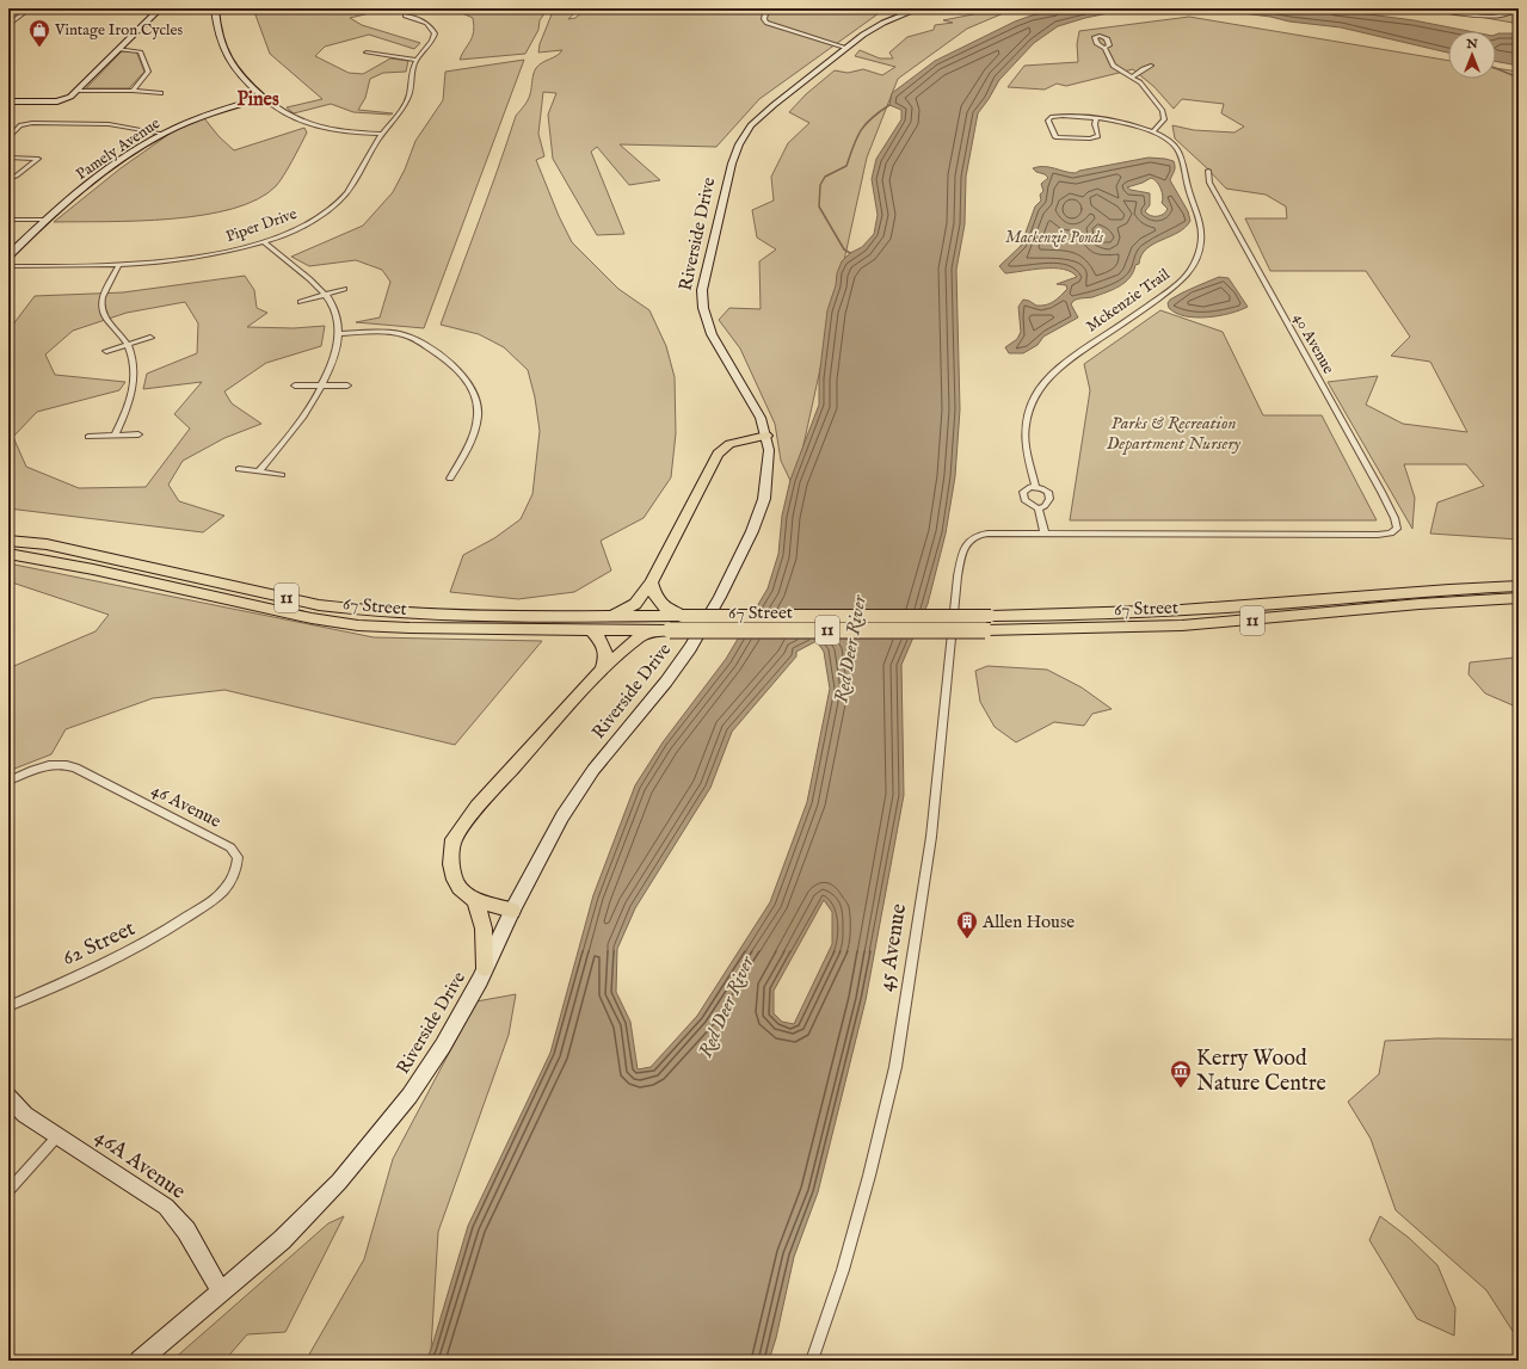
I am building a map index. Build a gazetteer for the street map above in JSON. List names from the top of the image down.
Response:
{
  "streets": {
    "main road": [
      "Pamely Avenue",
      "Riverside Drive",
      "11",
      "67 Street",
      "46A Avenue"
    ],
    "street": [
      "Piper Drive",
      "Mckenzie Trail",
      "40 Avenue",
      "46 Avenue",
      "62 Street",
      "45 Avenue"
    ]
  },
  "crossings": [
    ["Riverside Drive", "46A Avenue"],
    ["40 Avenue", "45 Avenue"],
    ["46 Avenue", "62 Street"]
  ],
  "districts": ["Pines"],
  "water": ["Mackenzie Ponds", "Red Deer River"],
  "parks": ["Parks & Recreation Department Nursery"],
  "places": {
    "shop": ["Vintage Iron Cycles"],
    "building": ["Allen House"],
    "museum": ["Kerry Wood Nature Centre"]
  },
  "north": "top"
}
